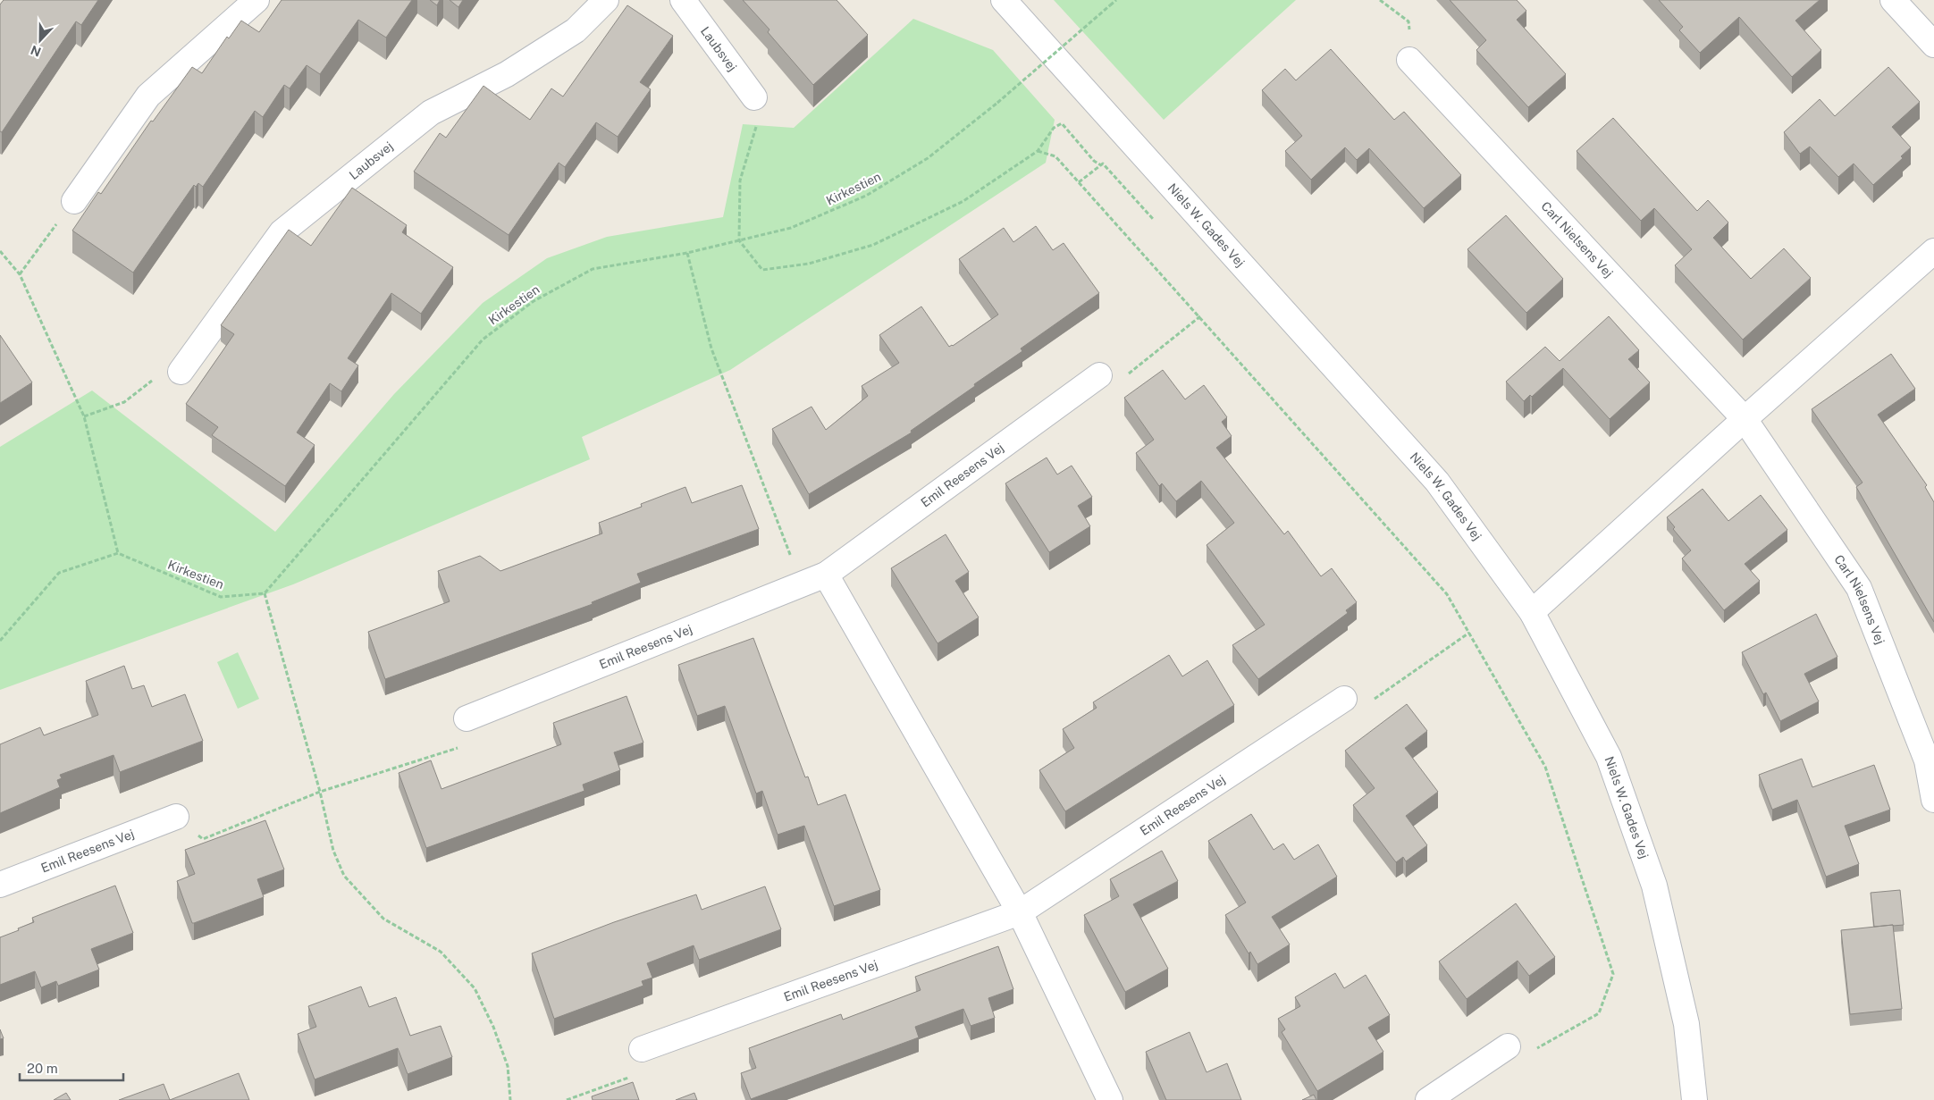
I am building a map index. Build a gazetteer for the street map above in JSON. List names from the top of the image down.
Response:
{
  "streets": {
    "street": [
      "Laubsvej",
      "Niels W. Gades Vej",
      "Carl Nielsens Vej",
      "Emil Reesens Vej"
    ],
    "path": ["Kirkestien"]
  },
  "scale_bar": "20 m",
  "north": "bottom"
}
